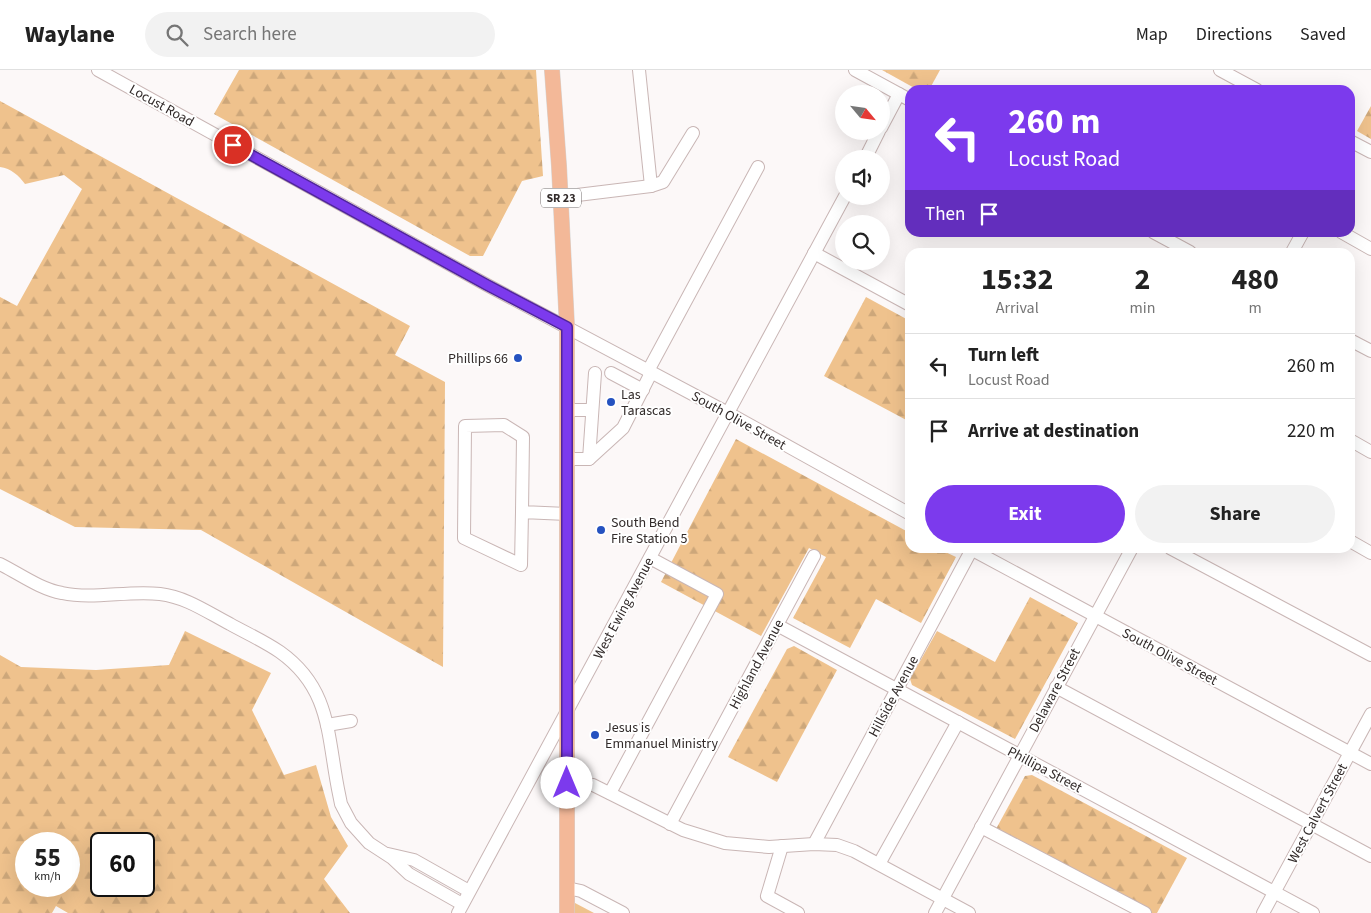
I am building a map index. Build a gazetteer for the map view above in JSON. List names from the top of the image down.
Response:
{
  "streets": {
    "main road": ["SR 23"],
    "street": [
      "Locust Road",
      "South Olive Street",
      "West Ewing Avenue",
      "Highland Avenue",
      "Delaware Street",
      "Hillside Avenue",
      "Phillipa Street",
      "West Calvert Street"
    ]
  },
  "crossings": [
    ["Locust Road", "SR 23"],
    ["Locust Road", "South Olive Street"],
    ["SR 23", "South Olive Street"],
    ["SR 23", "West Ewing Avenue"],
    ["South Olive Street", "West Ewing Avenue"],
    ["South Olive Street", "Delaware Street"],
    ["South Olive Street", "West Calvert Street"],
    ["Highland Avenue", "Phillipa Street"],
    ["Delaware Street", "Phillipa Street"],
    ["Hillside Avenue", "Phillipa Street"],
    ["Phillipa Street", "West Calvert Street"]
  ],
  "places": [
    "Phillips 66",
    "Las Tarascas",
    "South Bend Fire Station 5",
    "Jesus is Emmanuel Ministry"
  ],
  "north": "bottom right",
  "page": {
    "header": "Waylane",
    "search": "Search here",
    "nav": ["Map", "Directions", "Saved"],
    "turn": ["260 m", "Locust Road"],
    "then": "Then",
    "eta": [
      "15:32",
      "Arrival",
      "2",
      "min",
      "480",
      "m"
    ],
    "list": [
      {
        "name": "Turn left",
        "note": "Locust Road",
        "value": "260 m"
      },
      {
        "name": "Arrive at destination",
        "value": "220 m"
      }
    ],
    "buttons": ["Exit", "Share"],
    "speed": "55 km/h",
    "limit": "60"
  }
}
